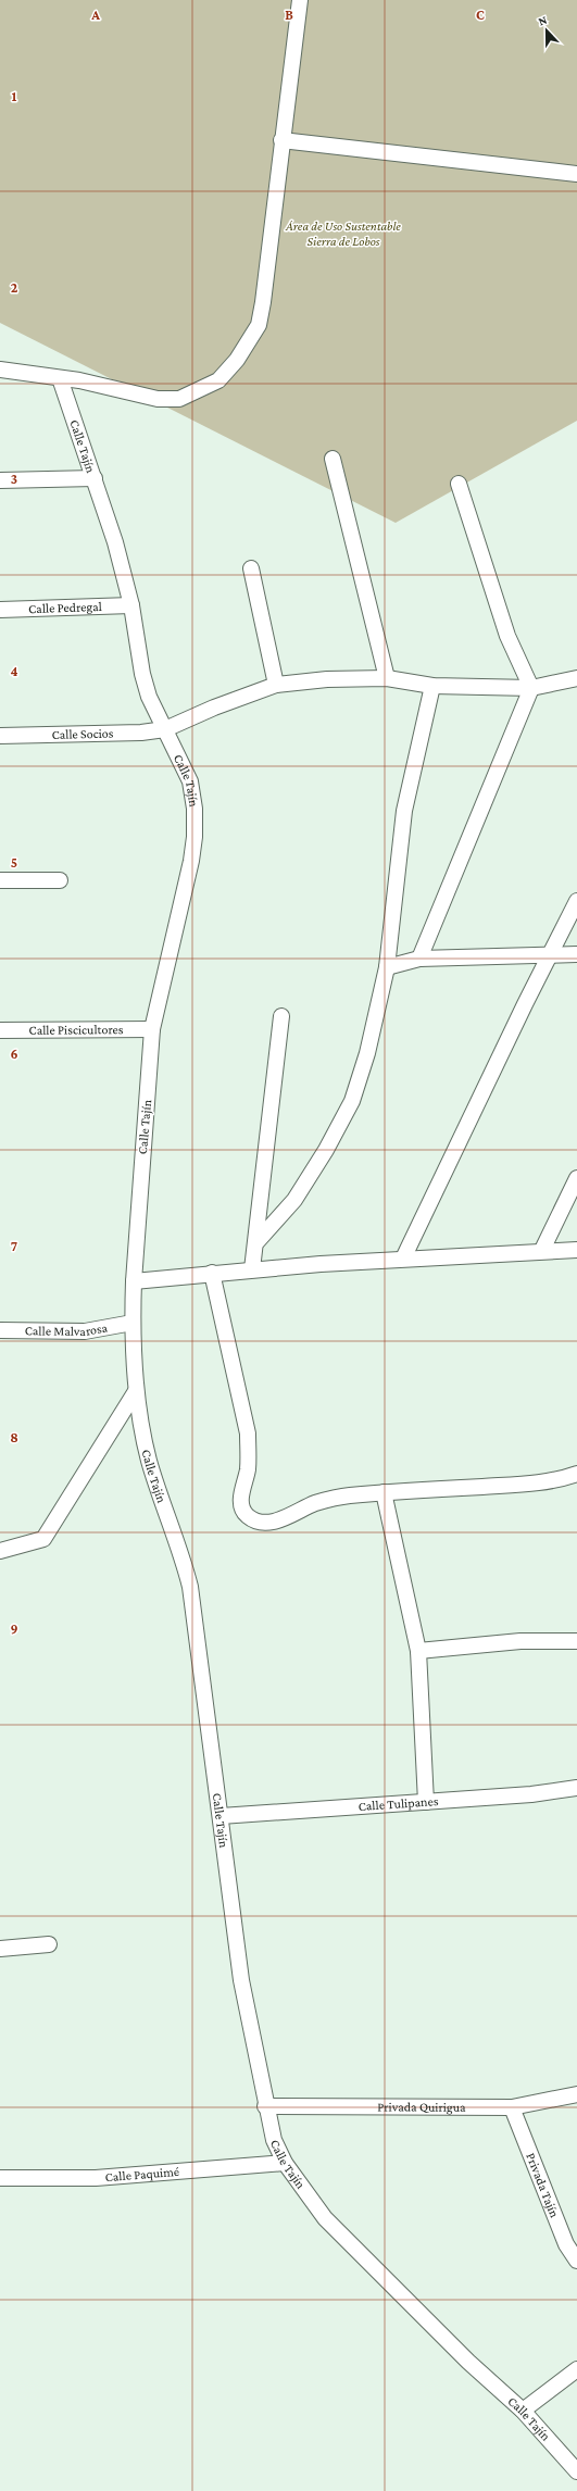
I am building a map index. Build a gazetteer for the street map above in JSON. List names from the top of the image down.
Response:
{
  "streets": {
    "street": [
      "Calle Tajín",
      "Calle Pedregal",
      "Calle Socios",
      "Calle Piscicultores",
      "Calle Malvarosa",
      "Calle Tulipanes",
      "Privada Quirigua",
      "Calle Paquimé",
      "Privada Tajín"
    ]
  },
  "crossings": [
    ["Calle Tajín", "Calle Pedregal"],
    ["Calle Tajín", "Calle Socios"],
    ["Calle Tajín", "Calle Piscicultores"],
    ["Calle Tajín", "Calle Malvarosa"],
    ["Calle Tajín", "Calle Tulipanes"],
    ["Calle Tajín", "Privada Quirigua"],
    ["Calle Tajín", "Calle Paquimé"],
    ["Privada Quirigua", "Privada Tajín"]
  ],
  "parks": ["Área de Uso Sustentable Sierra de Lobos"],
  "north": "top",
  "grid": {
    "columns": ["A", "B", "C"],
    "rows": [
      "1",
      "2",
      "3",
      "4",
      "5",
      "6",
      "7",
      "8",
      "9"
    ]
  }
}
